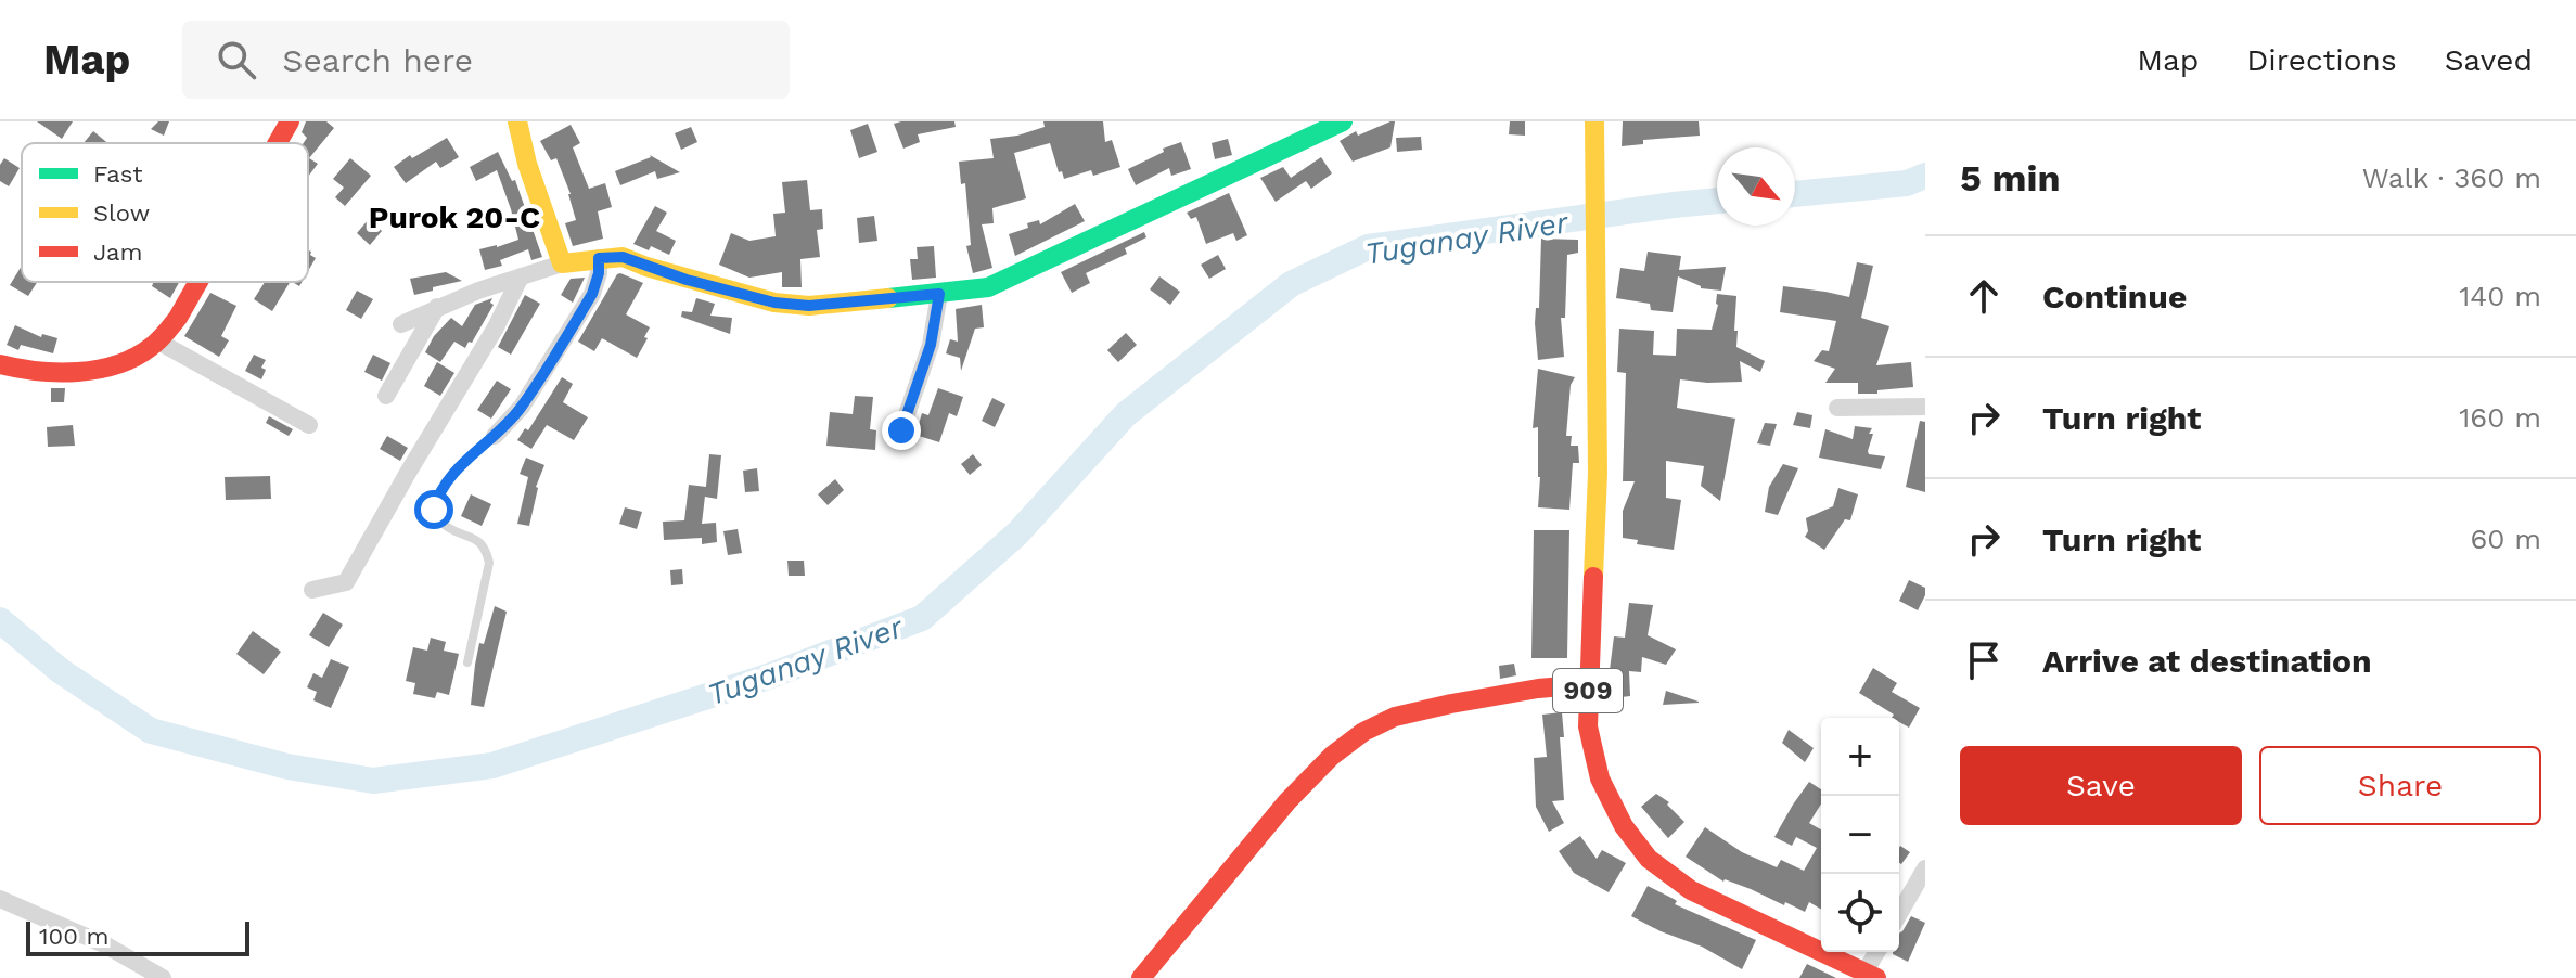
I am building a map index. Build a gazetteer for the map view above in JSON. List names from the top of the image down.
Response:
{
  "streets": {
    "street": ["909"]
  },
  "districts": ["Purok 20-C"],
  "water": ["Tuganay River"],
  "legend": ["Fast", "Slow", "Jam"],
  "scale_bar": "100 m",
  "north": "bottom right",
  "page": {
    "header": "Map",
    "search": "Search here",
    "nav": ["Map", "Directions", "Saved"],
    "heading": ["5 min", "Walk · 360 m"],
    "list": [
      ["Continue", "140 m"],
      ["Turn right", "160 m"],
      ["Turn right", "60 m"],
      "Arrive at destination"
    ],
    "map_buttons": ["+", "−"],
    "buttons": ["Save", "Share"],
    "scale": "100 m"
  }
}
